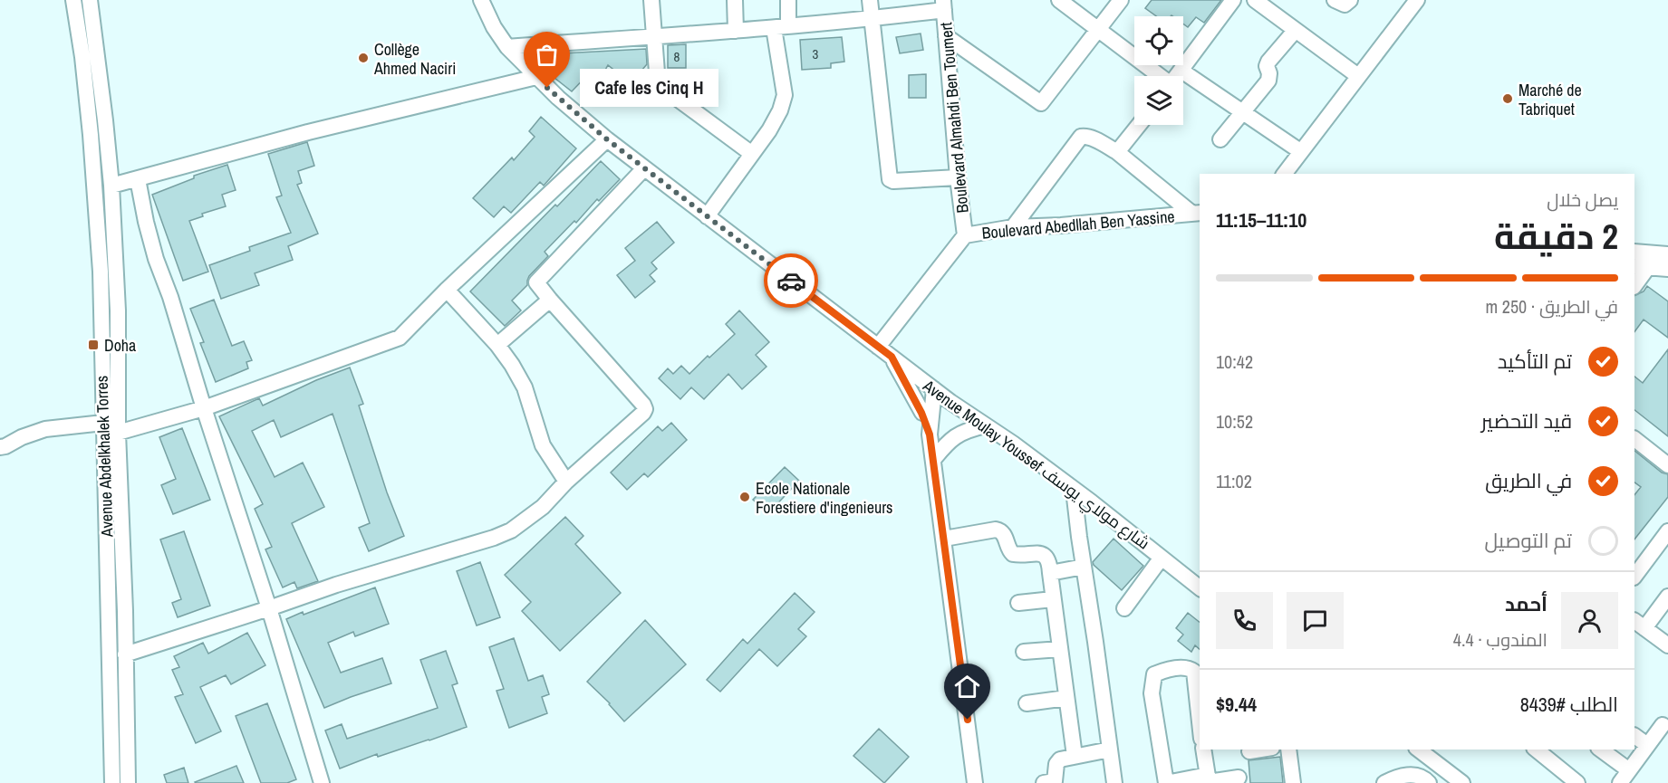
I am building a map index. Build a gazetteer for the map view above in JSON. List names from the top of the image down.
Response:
{
  "streets": {
    "street": [
      "Boulevard Almahdi Ben Toumert",
      "Boulevard Abedllah Ben Yassine",
      "Avenue Abdelkhalek Torres",
      "Avenue Moulay Youssef شارع مولاي يوسف"
    ]
  },
  "crossings": [
    ["Boulevard Almahdi Ben Toumert", "Boulevard Abedllah Ben Yassine"],
    ["Boulevard Abedllah Ben Yassine", "Avenue Moulay Youssef شارع مولاي يوسف"]
  ],
  "places": {
    "other": [
      "Collège Ahmed Naciri",
      "Cafe les Cinq H",
      "Marché de Tabriquet",
      "Ecole Nationale Forestiere d'ingenieurs"
    ],
    "transit": ["Doha"]
  },
  "house_numbers": ["3", "8"],
  "page": {
    "bubble": "Cafe les Cinq H",
    "heading": ["2 دقيقة", "يصل خلال", "11:10–11:15"],
    "panel": [
      "أحمد",
      "المندوب · 4.4",
      "الطلب #8439",
      "$9.44"
    ],
    "bar": "في الطريق · 250 m",
    "list": [
      ["تم التأكيد", "10:42"],
      ["قيد التحضير", "10:52"],
      ["في الطريق", "11:02"],
      "تم التوصيل"
    ]
  }
}
